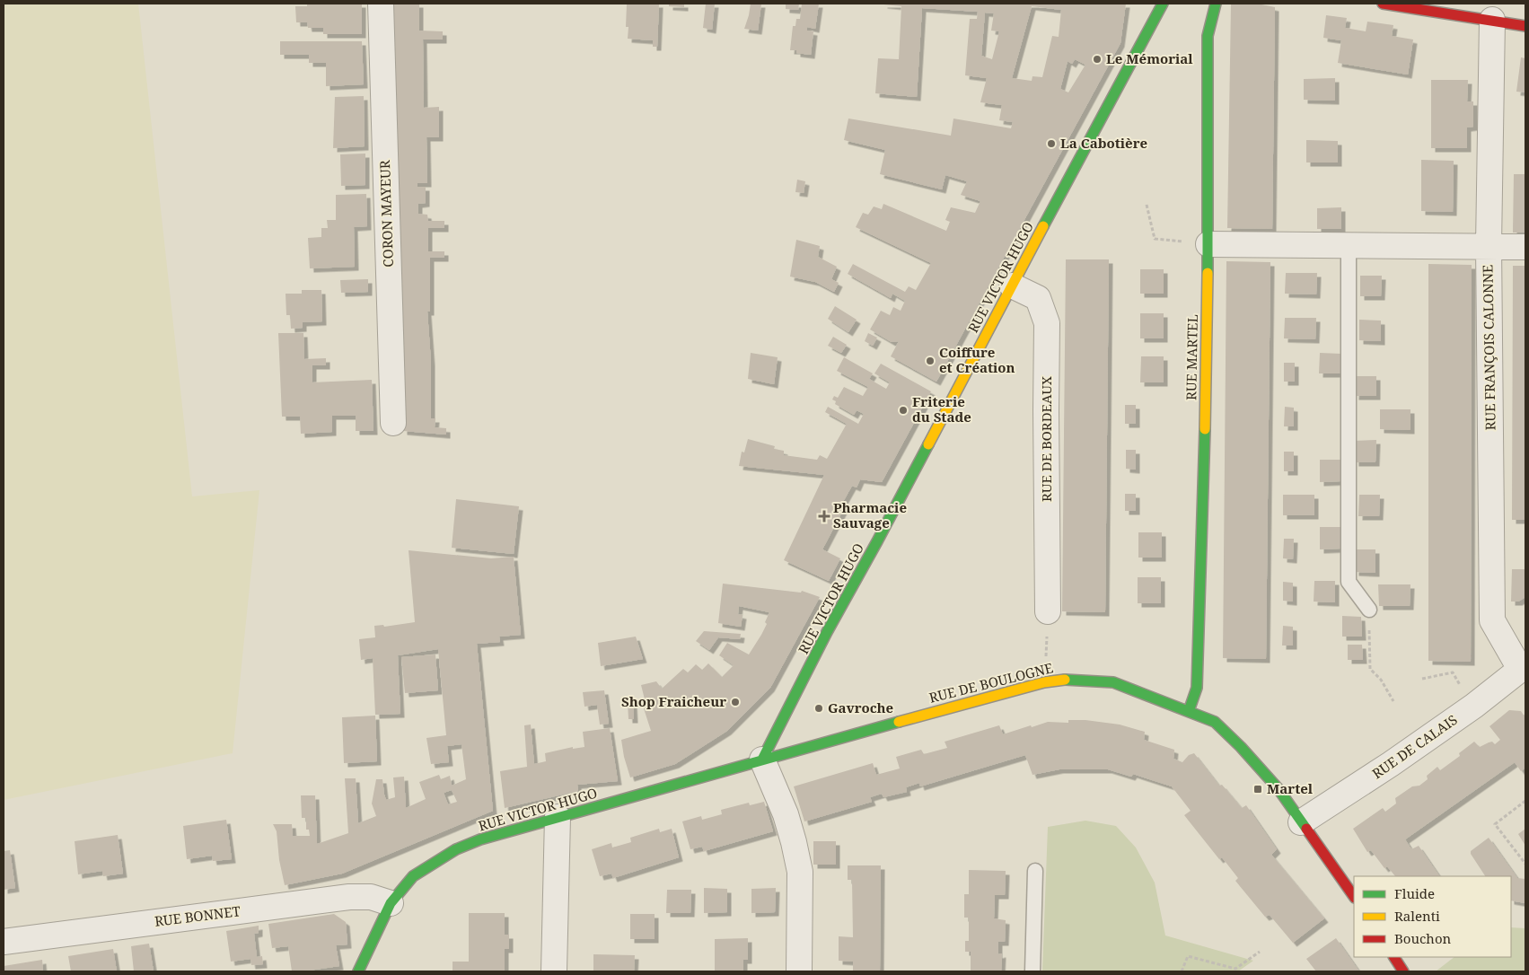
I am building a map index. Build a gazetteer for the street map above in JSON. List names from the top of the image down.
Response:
{
  "streets": {
    "street": [
      "CORON MAYEUR",
      "RUE VICTOR HUGO",
      "RUE FRANÇOIS CALONNE",
      "RUE MARTEL",
      "RUE DE BORDEAUX",
      "RUE DE BOULOGNE",
      "RUE DE CALAIS",
      "RUE BONNET"
    ]
  },
  "crossings": [
    ["RUE VICTOR HUGO", "RUE DE BORDEAUX"],
    ["RUE VICTOR HUGO", "RUE DE BOULOGNE"],
    ["RUE VICTOR HUGO", "RUE BONNET"],
    ["RUE FRANÇOIS CALONNE", "RUE DE CALAIS"],
    ["RUE MARTEL", "RUE DE BOULOGNE"],
    ["RUE DE BOULOGNE", "RUE DE CALAIS"]
  ],
  "places": {
    "other": [
      "Le Mémorial",
      "La Cabotière",
      "Coiffure et Création",
      "Friterie du Stade",
      "Shop Fraicheur",
      "Gavroche"
    ],
    "health": ["Pharmacie Sauvage"],
    "transit": ["Martel"]
  },
  "legend": ["Fluide", "Ralenti", "Bouchon"]
}
